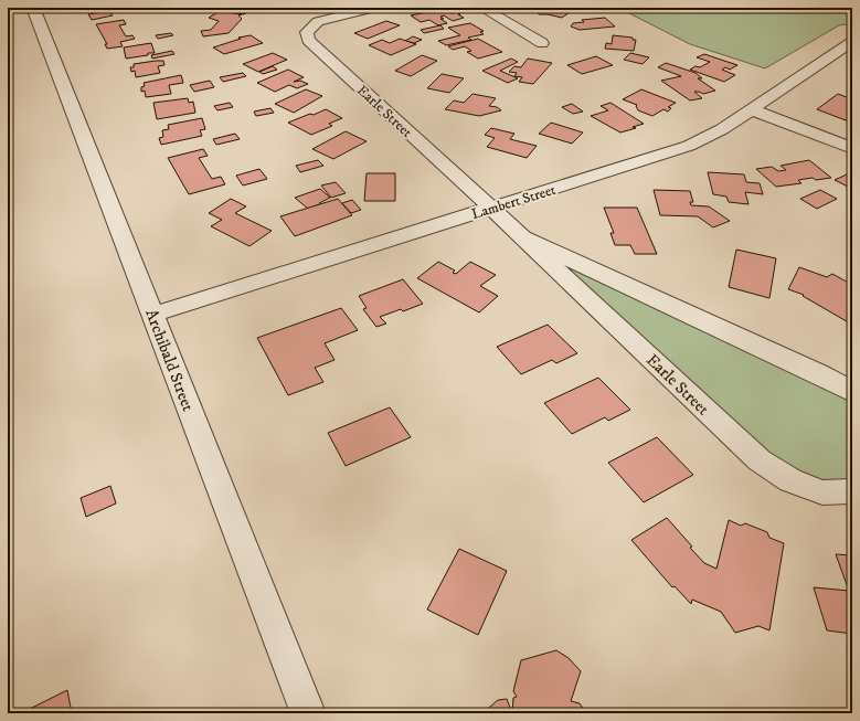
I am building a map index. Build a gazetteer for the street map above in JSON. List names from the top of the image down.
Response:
{
  "streets": {
    "street": ["Earle Street", "Lambert Street", "Archibald Street"]
  },
  "crossings": [
    ["Earle Street", "Lambert Street"],
    ["Lambert Street", "Archibald Street"]
  ]
}
